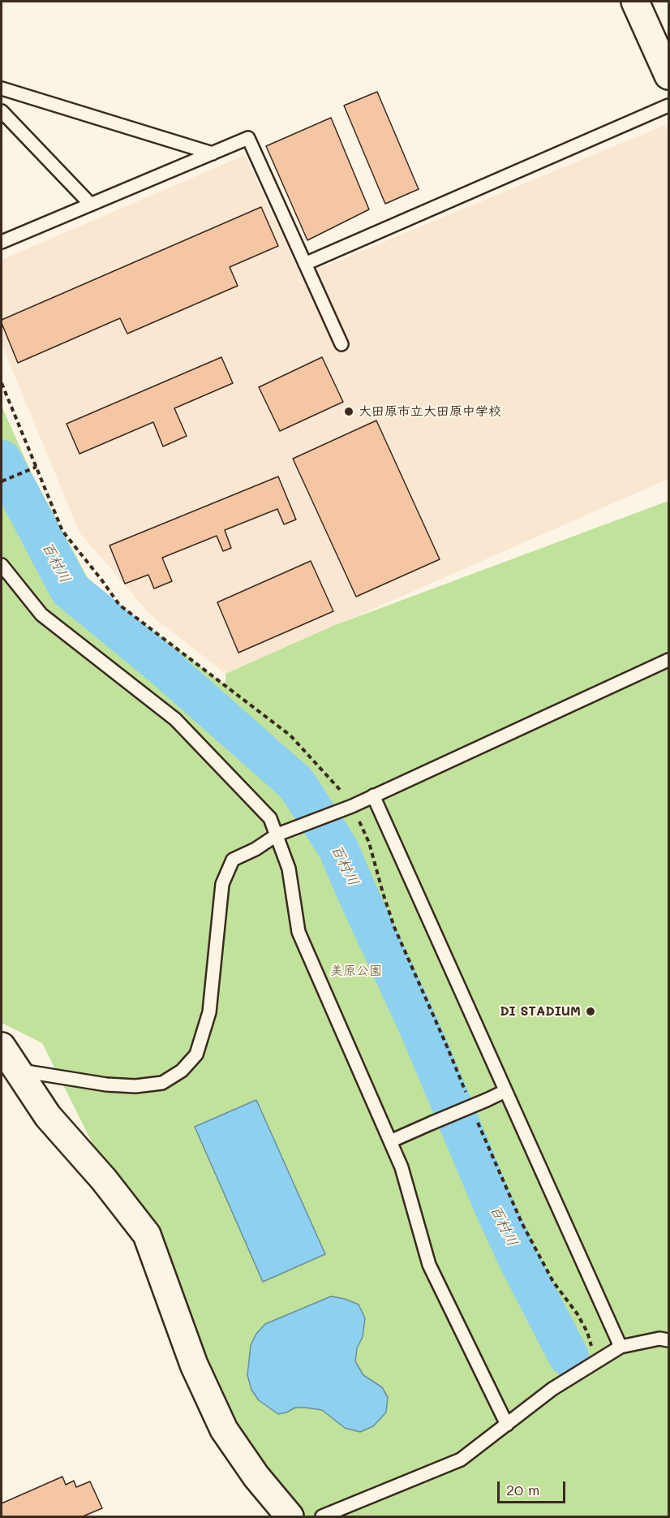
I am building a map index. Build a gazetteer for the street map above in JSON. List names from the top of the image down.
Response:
{
  "water": ["百村川"],
  "parks": ["美原公園"],
  "places": ["大田原市立大田原中学校", "DI STADIUM"],
  "scale_bar": "20 m"
}
